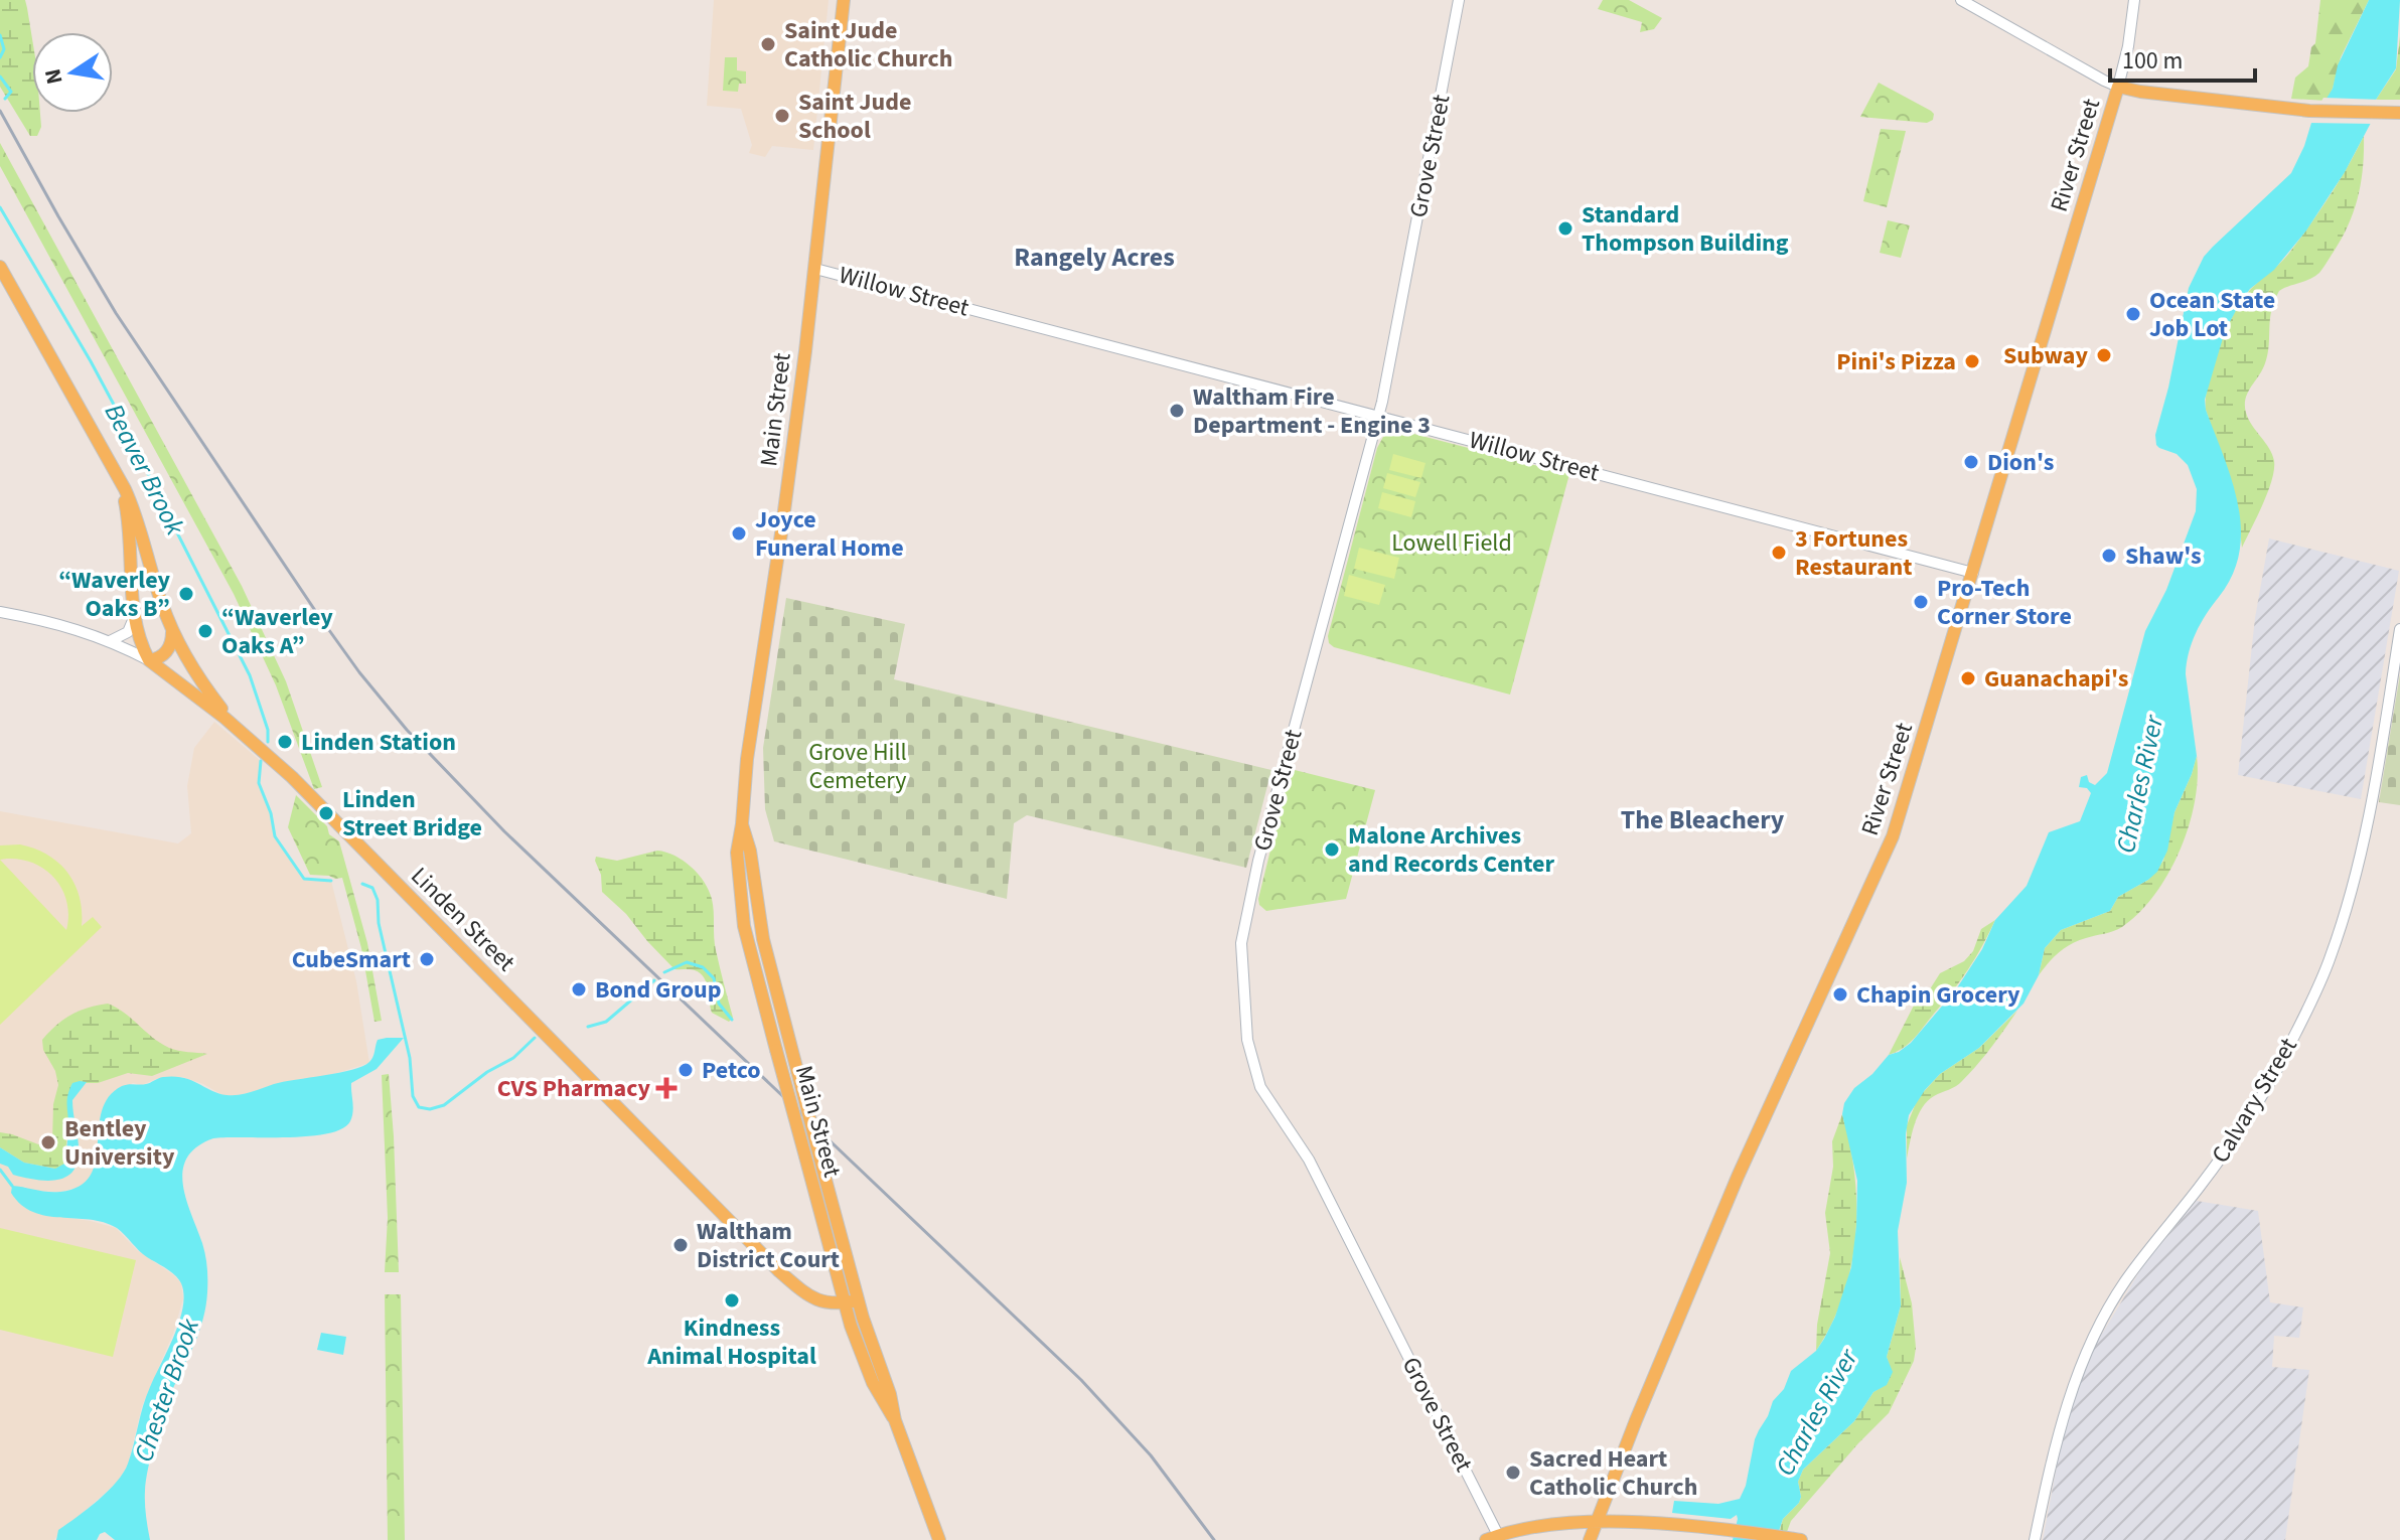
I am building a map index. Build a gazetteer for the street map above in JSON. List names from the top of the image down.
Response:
{
  "streets": {
    "main road": ["River Street", "Main Street", "Linden Street"],
    "street": ["Grove Street", "Willow Street", "Calvary Street"]
  },
  "crossings": [
    ["River Street", "Willow Street"],
    ["Grove Street", "Willow Street"],
    ["Willow Street", "Main Street"],
    ["Main Street", "Linden Street"]
  ],
  "districts": ["Rangely Acres", "The Bleachery"],
  "water": ["Beaver Brook", "Charles River", "Chester Brook"],
  "parks": ["Lowell Field", "Grove Hill Cemetery"],
  "places": {
    "other": [
      "Saint Jude Catholic Church",
      "Saint Jude School",
      "Standard Thompson Building",
      "Ocean State Job Lot",
      "Subway",
      "Pini's Pizza",
      "Waltham Fire Department - Engine 3",
      "Dion's",
      "Joyce Funeral Home",
      "3 Fortunes Restaurant",
      "Shaw's",
      "“Waverley Oaks B”",
      "Pro-Tech Corner Store",
      "“Waverley Oaks A”",
      "Guanachapi's",
      "Linden Station",
      "Linden Street Bridge",
      "Malone Archives and Records Center",
      "CubeSmart",
      "Bond Group",
      "Chapin Grocery",
      "Petco",
      "Bentley University",
      "Waltham District Court",
      "Kindness Animal Hospital",
      "Sacred Heart Catholic Church"
    ],
    "health": ["CVS Pharmacy"]
  },
  "scale_bar": "100 m",
  "north": "left"
}
